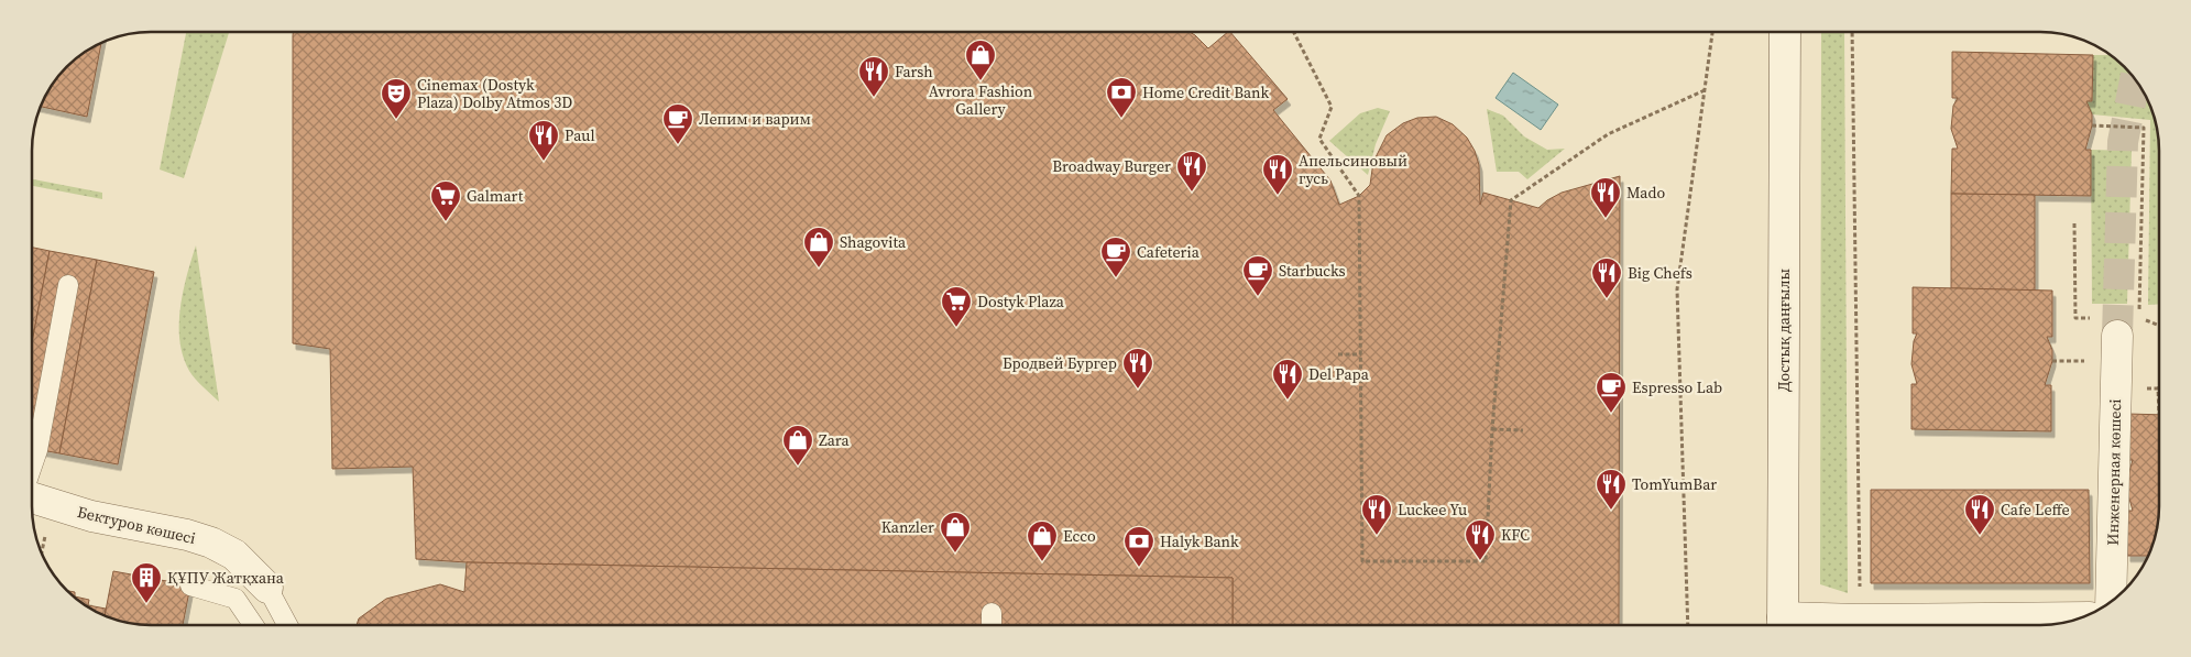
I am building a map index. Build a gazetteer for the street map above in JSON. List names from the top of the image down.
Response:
{
  "streets": {
    "street": ["Достық даңғылы", "Инженерная көшесі", "Бектуров көшесі"]
  },
  "places": {
    "shop": [
      "Avrora Fashion Gallery",
      "Shagovita",
      "Zara",
      "Kanzler",
      "Ecco"
    ],
    "restaurant": [
      "Farsh",
      "Paul",
      "Broadway Burger",
      "Апельсиновый гусь",
      "Mado",
      "Big Chefs",
      "Бродвей Бургер",
      "Del Papa",
      "TomYumBar",
      "Luckee Yu",
      "Cafe Leffe",
      "KFC"
    ],
    "bank": ["Home Credit Bank", "Halyk Bank"],
    "theatre": ["Cinemax (Dostyk Plaza) Dolby Atmos 3D"],
    "cafe": [
      "Лепим и варим",
      "Cafeteria",
      "Starbucks",
      "Espresso Lab"
    ],
    "supermarket": ["Galmart", "Dostyk Plaza"],
    "building": ["ҚҰПУ Жатқхана"]
  }
}
